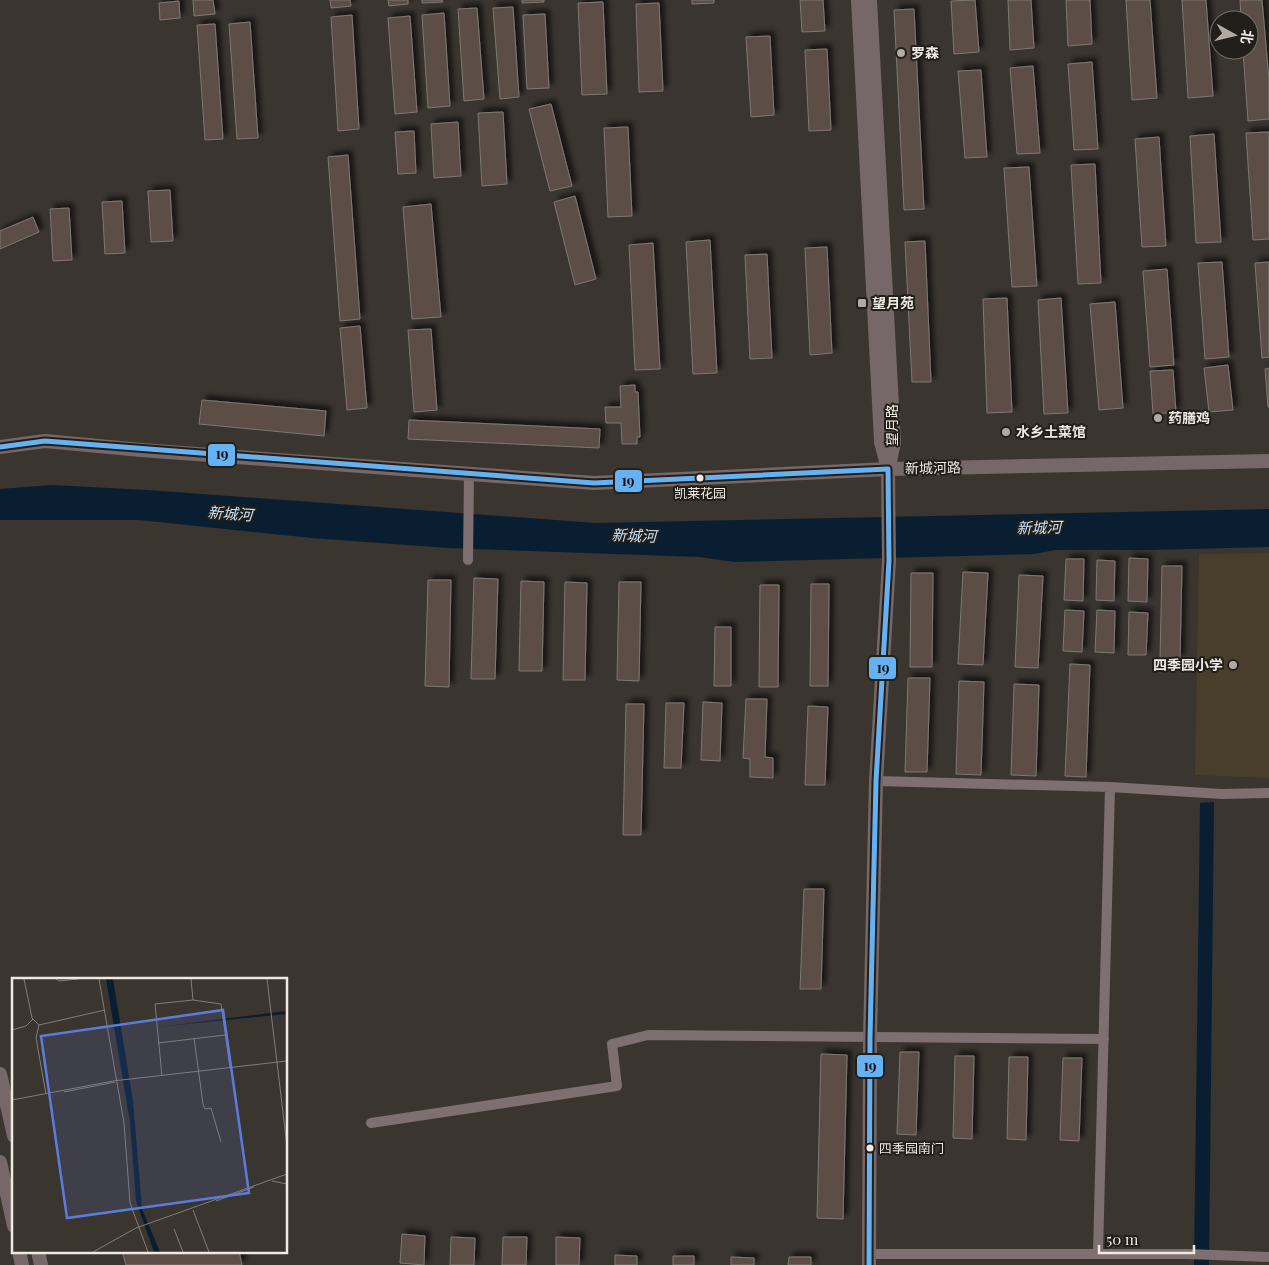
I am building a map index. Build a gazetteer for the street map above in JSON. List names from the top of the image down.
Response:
{
  "streets": {
    "street": ["望月路", "新城河路"]
  },
  "crossings": [
    ["望月路", "新城河路"]
  ],
  "water": ["新城河"],
  "places": {
    "other": [
      "罗森",
      "药膳鸡",
      "水乡土菜馆",
      "凯莱花园",
      "四季园小学",
      "四季园南门"
    ],
    "transit": ["望月苑"]
  },
  "lines": ["transit line 19"],
  "scale_bar": "50 m",
  "north": "right"
}
